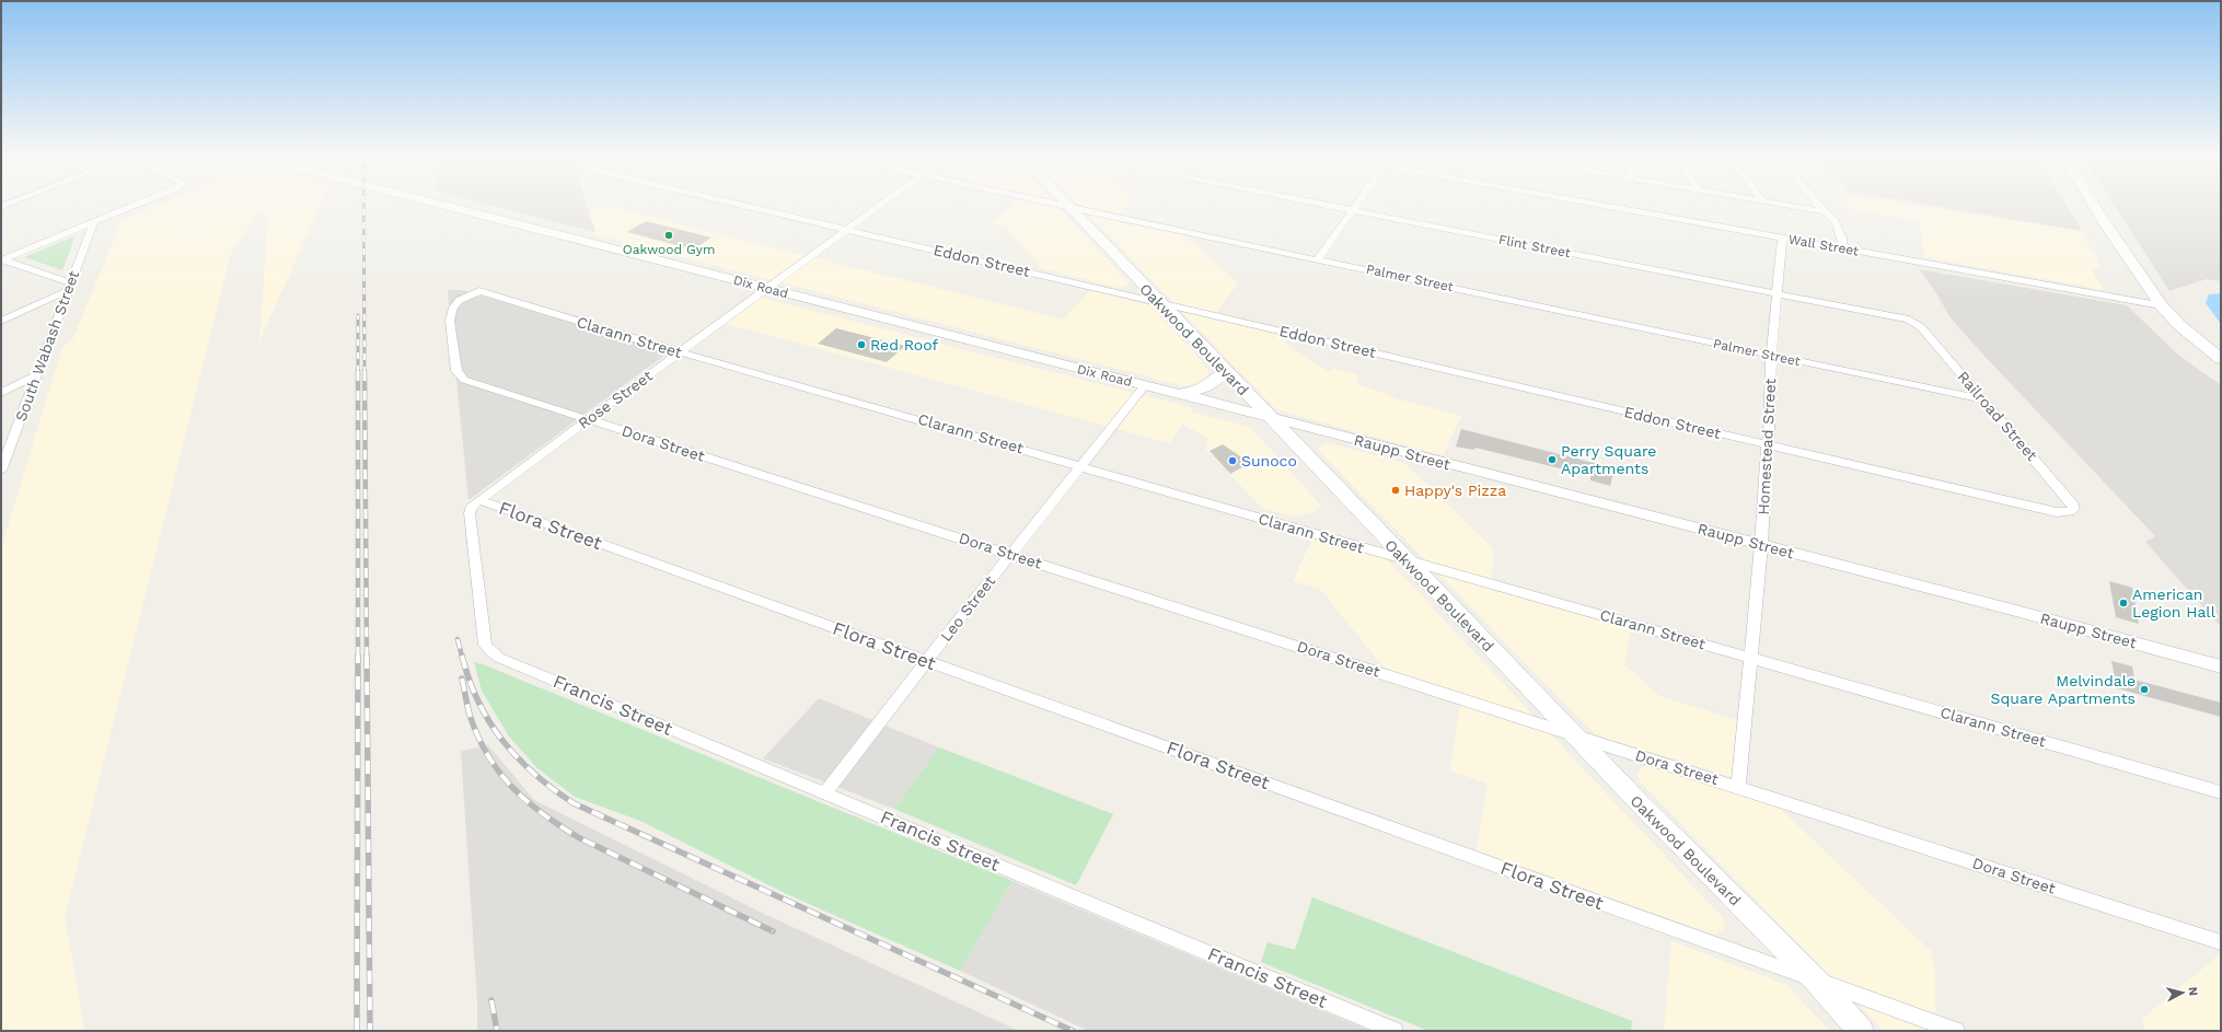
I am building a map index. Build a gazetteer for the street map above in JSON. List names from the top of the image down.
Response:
{
  "streets": {
    "main road": ["Dix Road", "Oakwood Boulevard"],
    "street": [
      "Wall Street",
      "Flint Street",
      "Eddon Street",
      "Palmer Street",
      "Clarann Street",
      "South Wabash Street",
      "Rose Street",
      "Railroad Street",
      "Dora Street",
      "Homestead Street",
      "Raupp Street",
      "Flora Street",
      "Leo Street",
      "Francis Street"
    ]
  },
  "crossings": [
    ["Wall Street", "Homestead Street"],
    ["Flint Street", "Railroad Street"],
    ["Flint Street", "Homestead Street"],
    ["Eddon Street", "Oakwood Boulevard"],
    ["Eddon Street", "Rose Street"],
    ["Eddon Street", "Railroad Street"],
    ["Eddon Street", "Homestead Street"],
    ["Palmer Street", "Oakwood Boulevard"],
    ["Palmer Street", "Railroad Street"],
    ["Palmer Street", "Homestead Street"],
    ["Dix Road", "Oakwood Boulevard"],
    ["Dix Road", "Rose Street"],
    ["Dix Road", "Raupp Street"],
    ["Dix Road", "Leo Street"],
    ["Clarann Street", "Oakwood Boulevard"],
    ["Clarann Street", "Rose Street"],
    ["Clarann Street", "Dora Street"],
    ["Clarann Street", "Homestead Street"],
    ["Clarann Street", "Leo Street"],
    ["Oakwood Boulevard", "Dora Street"],
    ["Oakwood Boulevard", "Raupp Street"],
    ["Oakwood Boulevard", "Flora Street"],
    ["Rose Street", "Dora Street"],
    ["Rose Street", "Flora Street"],
    ["Rose Street", "Francis Street"],
    ["Dora Street", "Homestead Street"],
    ["Dora Street", "Leo Street"],
    ["Homestead Street", "Raupp Street"],
    ["Flora Street", "Leo Street"],
    ["Flora Street", "Francis Street"],
    ["Leo Street", "Francis Street"]
  ],
  "places": [
    "Oakwood Gym",
    "Red Roof",
    "Perry Square Apartments",
    "Sunoco",
    "Happy's Pizza",
    "American Legion Hall",
    "Melvindale Square Apartments"
  ],
  "north": "right"
}
